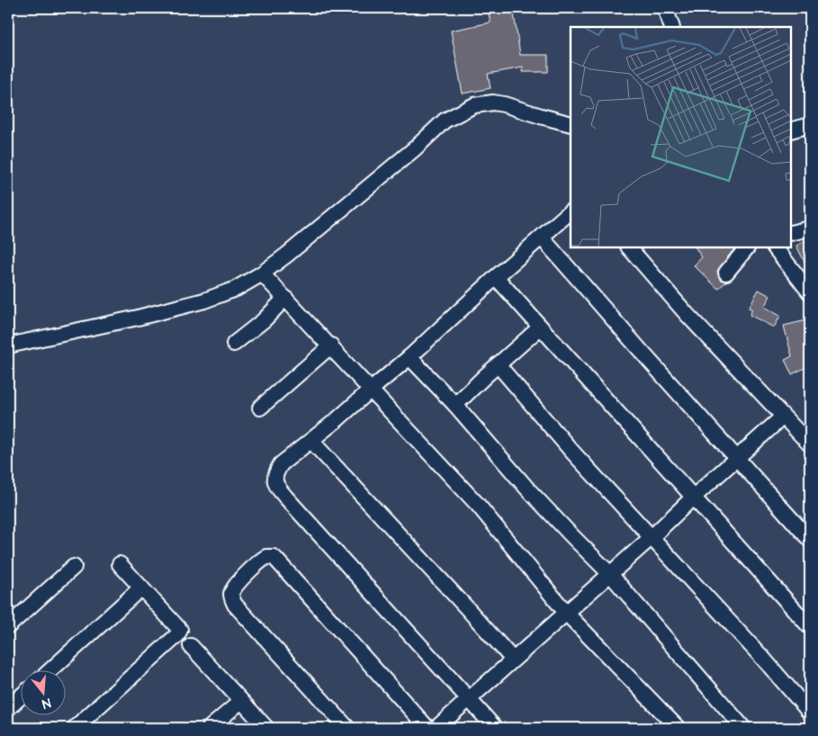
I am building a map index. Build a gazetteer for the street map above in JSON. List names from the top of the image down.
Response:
{
  "north": "bottom"
}
